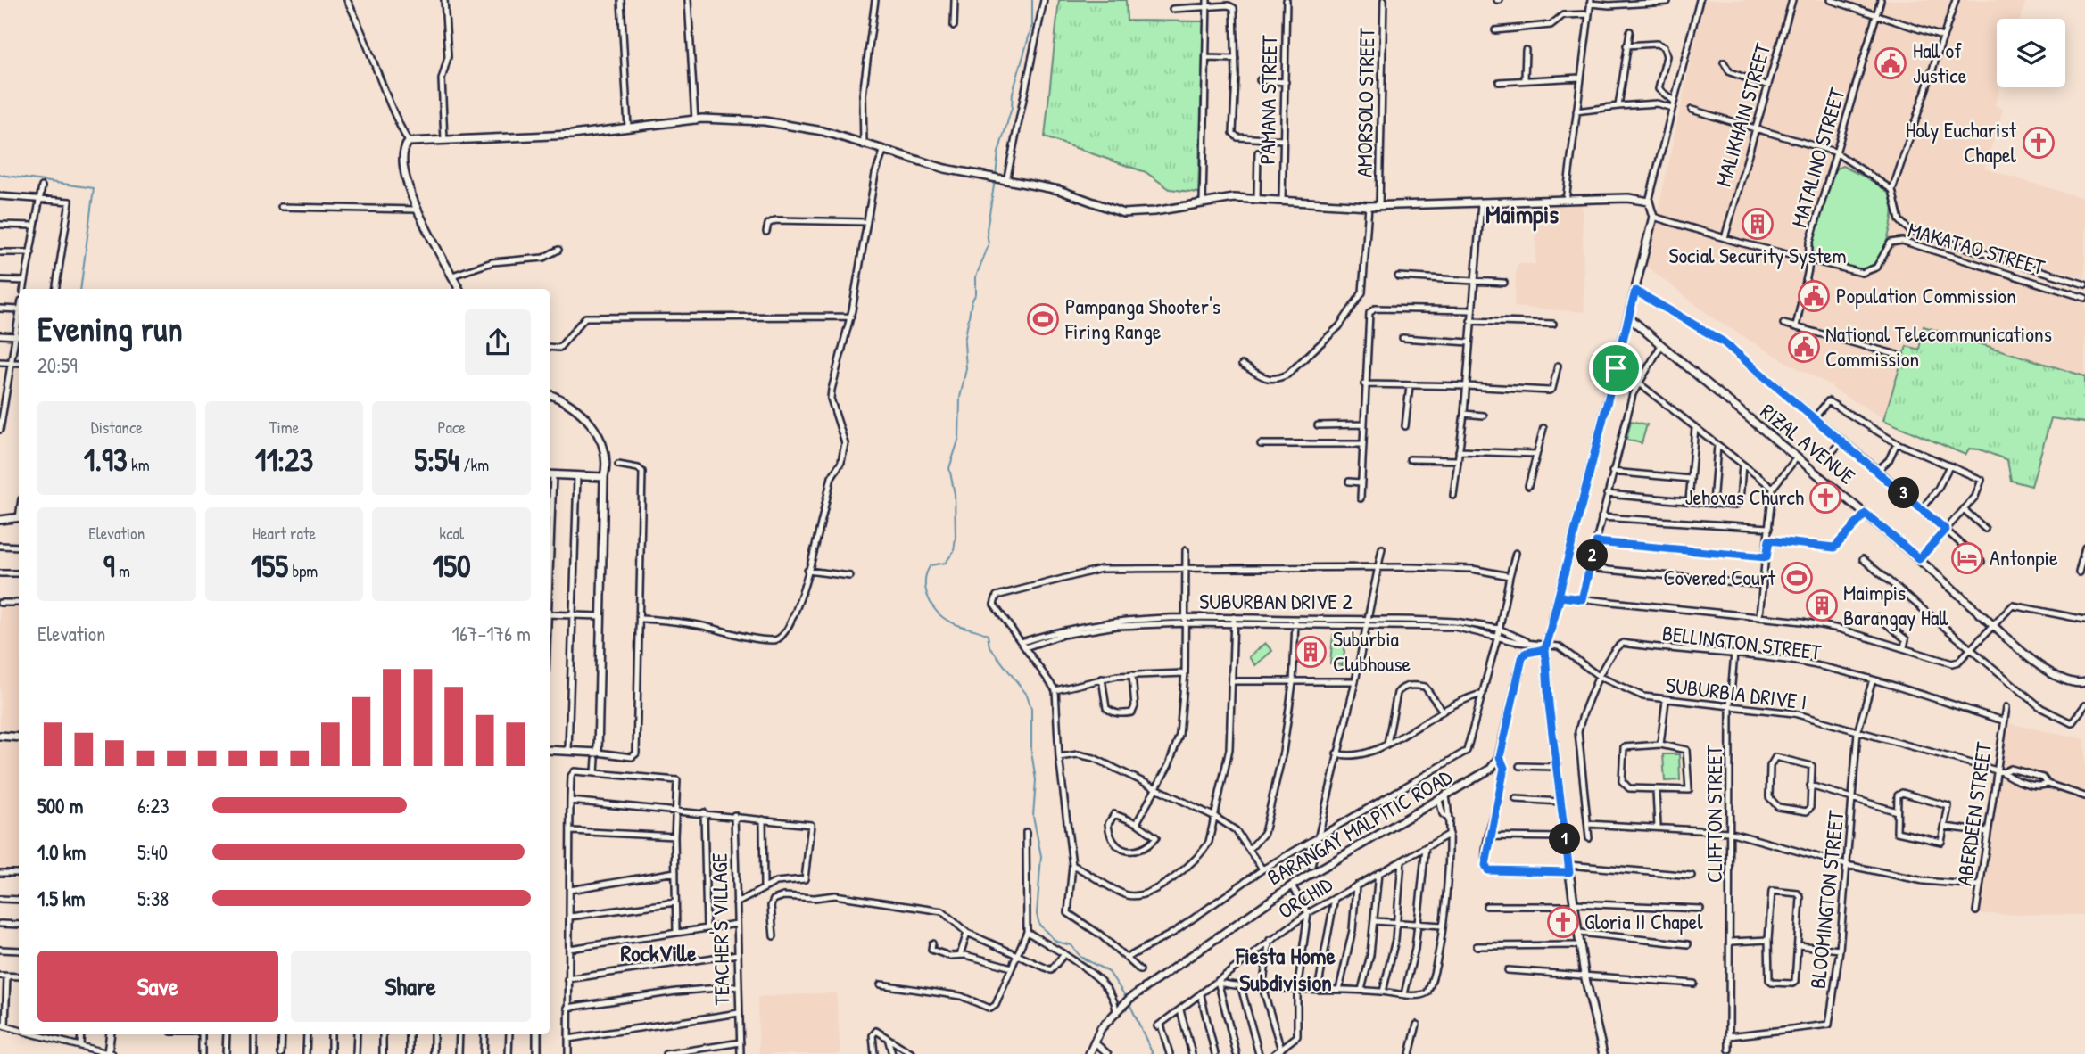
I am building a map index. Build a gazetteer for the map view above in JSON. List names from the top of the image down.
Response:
{
  "streets": {
    "street": [
      "PAMANA STREET",
      "AMORSOLO STREET",
      "MALIKHAIN STREET",
      "MATALINO STREET",
      "MAKATAO STREET",
      "RIZAL AVENUE",
      "SUBURBAN DRIVE 2",
      "BELLINGTON STREET",
      "SUBURBIA DRIVE I",
      "CLIFFTON STREET",
      "ABERDEEN STREET",
      "BARANGAY MALPITIC ROAD",
      "ORCHID",
      "BLOOMINGTON STREET",
      "TEACHER'S VILLAGE"
    ]
  },
  "crossings": [
    ["MATALINO STREET", "MAKATAO STREET"],
    ["SUBURBAN DRIVE 2", "SUBURBIA DRIVE I"],
    ["BELLINGTON STREET", "SUBURBIA DRIVE I"],
    ["BELLINGTON STREET", "CLIFFTON STREET"],
    ["BELLINGTON STREET", "ABERDEEN STREET"],
    ["BELLINGTON STREET", "BLOOMINGTON STREET"],
    ["SUBURBIA DRIVE I", "CLIFFTON STREET"],
    ["SUBURBIA DRIVE I", "ABERDEEN STREET"],
    ["SUBURBIA DRIVE I", "BLOOMINGTON STREET"],
    ["CLIFFTON STREET", "BLOOMINGTON STREET"]
  ],
  "districts": ["Maimpis", "RockVille", "Fiesta Home Subdivision"],
  "places": {
    "public building": ["Hall of Justice", "Population Commission", "National Telecommunications Commission"],
    "church": ["Holy Eucharist Chapel", "Jehovas Church", "Gloria II Chapel"],
    "building": ["Social Security System", "Maimpis Barangay Hall", "Suburbia Clubhouse"],
    "sports": ["Pampanga Shooter's Firing Range", "Covered Court"],
    "hotel": ["Antonpie"]
  },
  "page": {
    "heading": ["Evening run", "20:59"],
    "stats": [
      ["Distance", "1.93 km"],
      ["Time", "11:23"],
      ["Pace", "5:54 /km"],
      ["Elevation", "9 m"],
      ["Heart rate", "155 bpm"],
      ["kcal", "150"]
    ],
    "pins": ["3", "2", "1"],
    "chart": ["Elevation", "167–176 m"],
    "list": [
      {
        "name": "500 m",
        "note": "6:23"
      },
      {
        "name": "1.0 km",
        "note": "5:40"
      },
      {
        "name": "1.5 km",
        "note": "5:38"
      }
    ],
    "buttons": ["Save", "Share"]
  }
}
